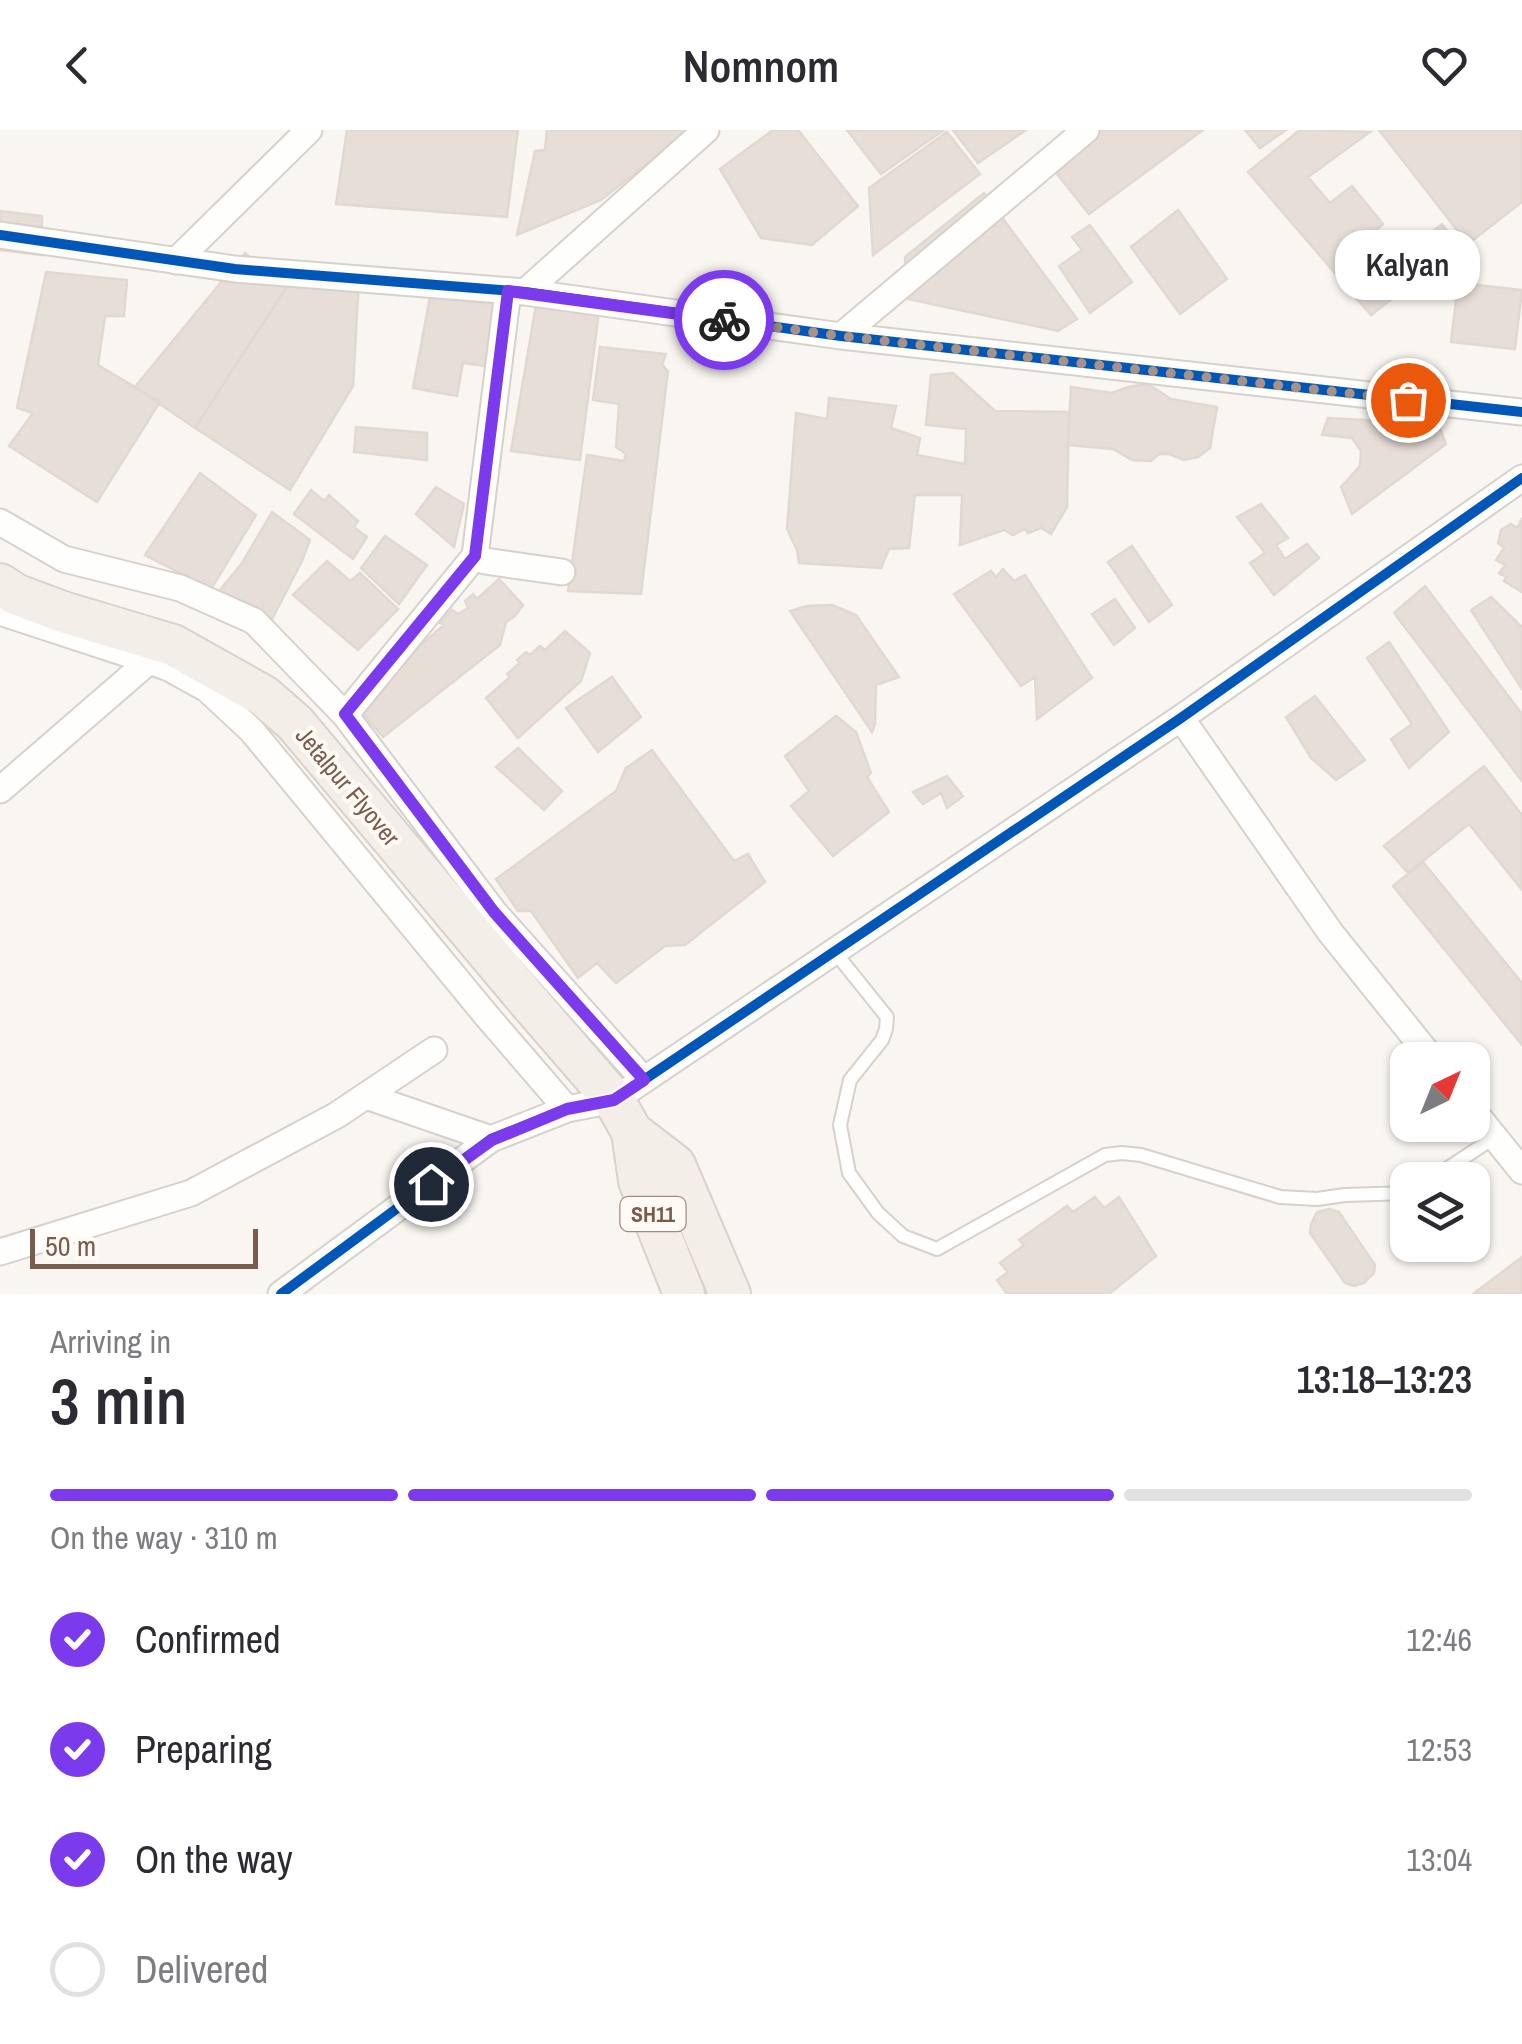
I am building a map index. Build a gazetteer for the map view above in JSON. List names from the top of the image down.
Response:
{
  "streets": {
    "main road": ["Jetalpur Flyover", "SH11"]
  },
  "crossings": [
    ["Jetalpur Flyover", "SH11"]
  ],
  "places": ["Kalyan"],
  "scale_bar": "50 m",
  "north": "top right",
  "page": {
    "header": "Nomnom",
    "bubble": "Kalyan",
    "scale": "50 m",
    "heading": ["3 min", "Arriving in", "13:18–13:23"],
    "bar": "On the way · 310 m",
    "list": [
      ["Confirmed", "12:46"],
      ["Preparing", "12:53"],
      ["On the way", "13:04"],
      "Delivered"
    ]
  }
}
